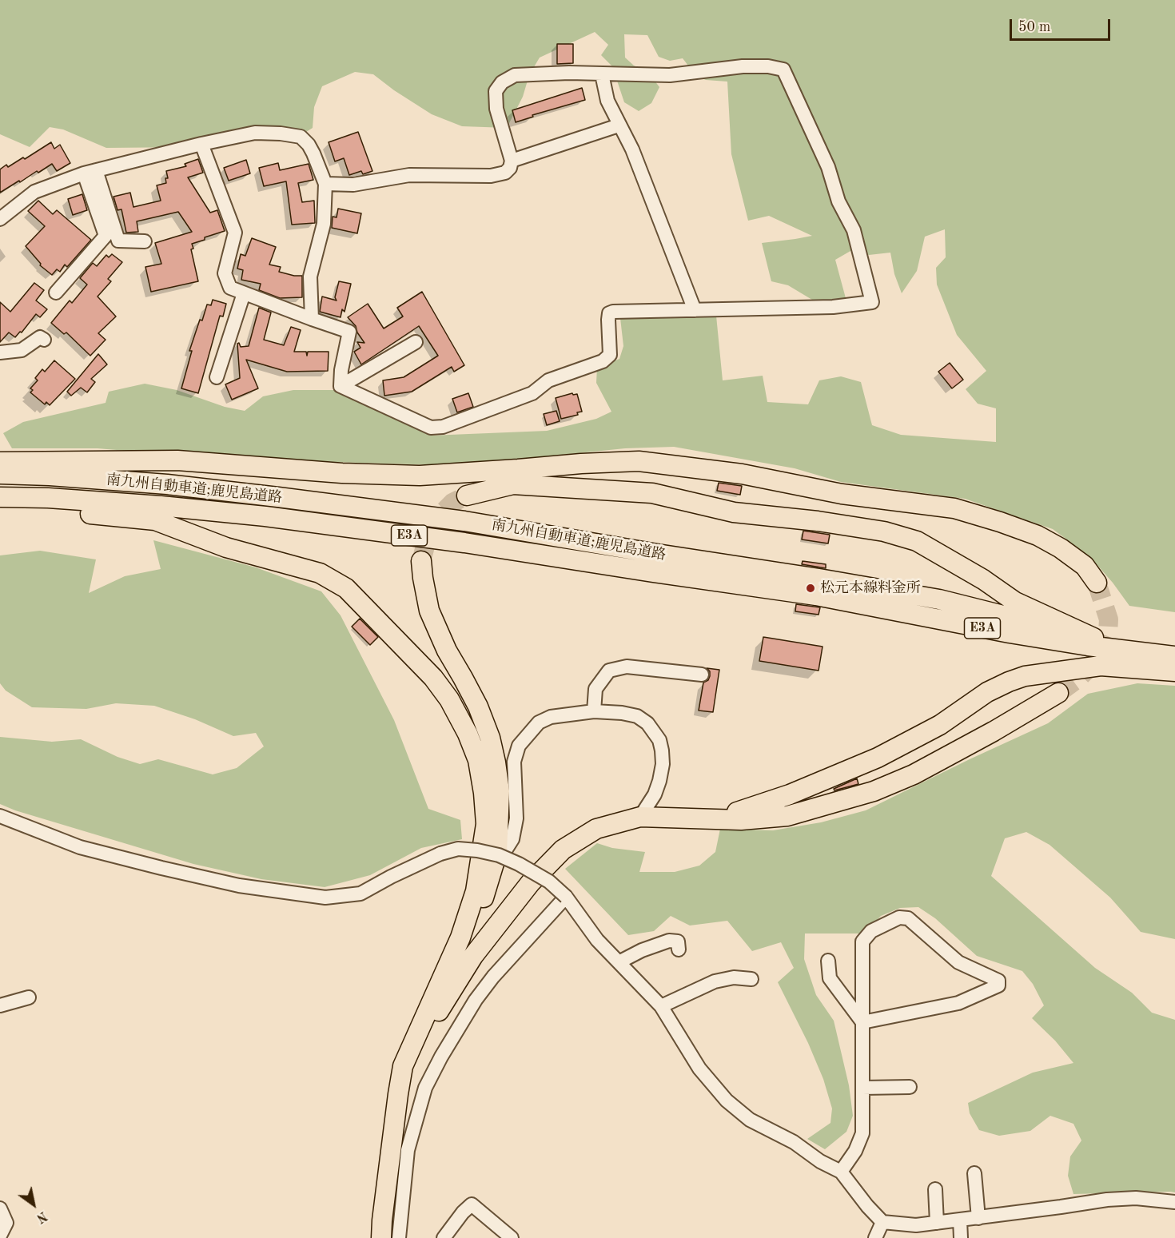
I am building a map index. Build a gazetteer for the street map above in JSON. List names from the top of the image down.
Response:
{
  "streets": {
    "highway": ["南九州自動車道;鹿児島道路", "E3A"]
  },
  "places": ["松元本線料金所"],
  "scale_bar": "50 m",
  "north": "bottom right"
}
